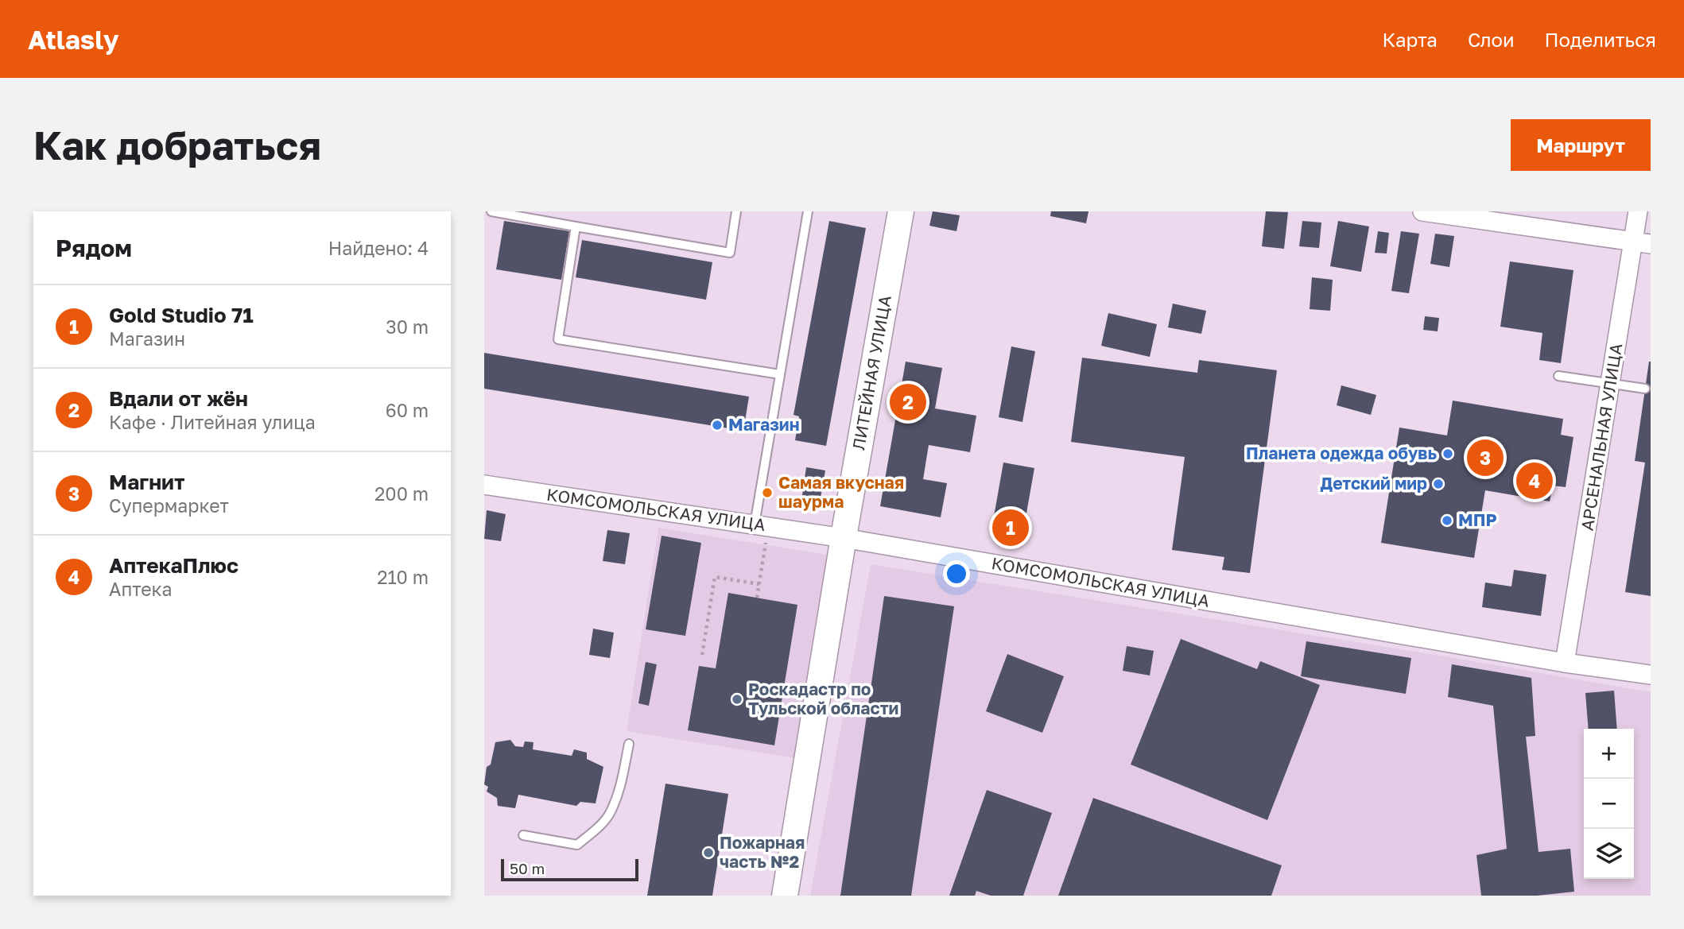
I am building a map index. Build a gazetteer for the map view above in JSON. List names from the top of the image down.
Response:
{
  "streets": {
    "street": ["ЛИТЕЙНАЯ УЛИЦА", "АРСЕНАЛЬНАЯ УЛИЦА", "КОМСОМОЛЬСКАЯ УЛИЦА"]
  },
  "crossings": [
    ["ЛИТЕЙНАЯ УЛИЦА", "КОМСОМОЛЬСКАЯ УЛИЦА"],
    ["АРСЕНАЛЬНАЯ УЛИЦА", "КОМСОМОЛЬСКАЯ УЛИЦА"]
  ],
  "places": [
    "Магазин",
    "Планета одежда обувь",
    "Детский мир",
    "Самая вкусная шаурма",
    "МПР",
    "Роскадастр по Тульской области",
    "Пожарная часть №2"
  ],
  "scale_bar": "50 m",
  "page": {
    "header": "Atlasly",
    "nav": ["Карта", "Слои", "Поделиться"],
    "buttons": "Маршрут",
    "title": "Как добраться",
    "heading": ["Рядом", "Найдено: 4"],
    "list": [
      {
        "mark": "1",
        "name": "Gold Studio 71",
        "note": "Магазин",
        "value": "30 m"
      },
      {
        "mark": "2",
        "name": "Вдали от жён",
        "note": "Кафе · Литейная улица",
        "value": "60 m"
      },
      {
        "mark": "3",
        "name": "Магнит",
        "note": "Супермаркет",
        "value": "200 m"
      },
      {
        "mark": "4",
        "name": "АптекаПлюс",
        "note": "Аптека",
        "value": "210 m"
      }
    ],
    "pins": [
      "2",
      "3",
      "4",
      "1"
    ],
    "map_buttons": ["+", "−"],
    "scale": "50 m"
  }
}
